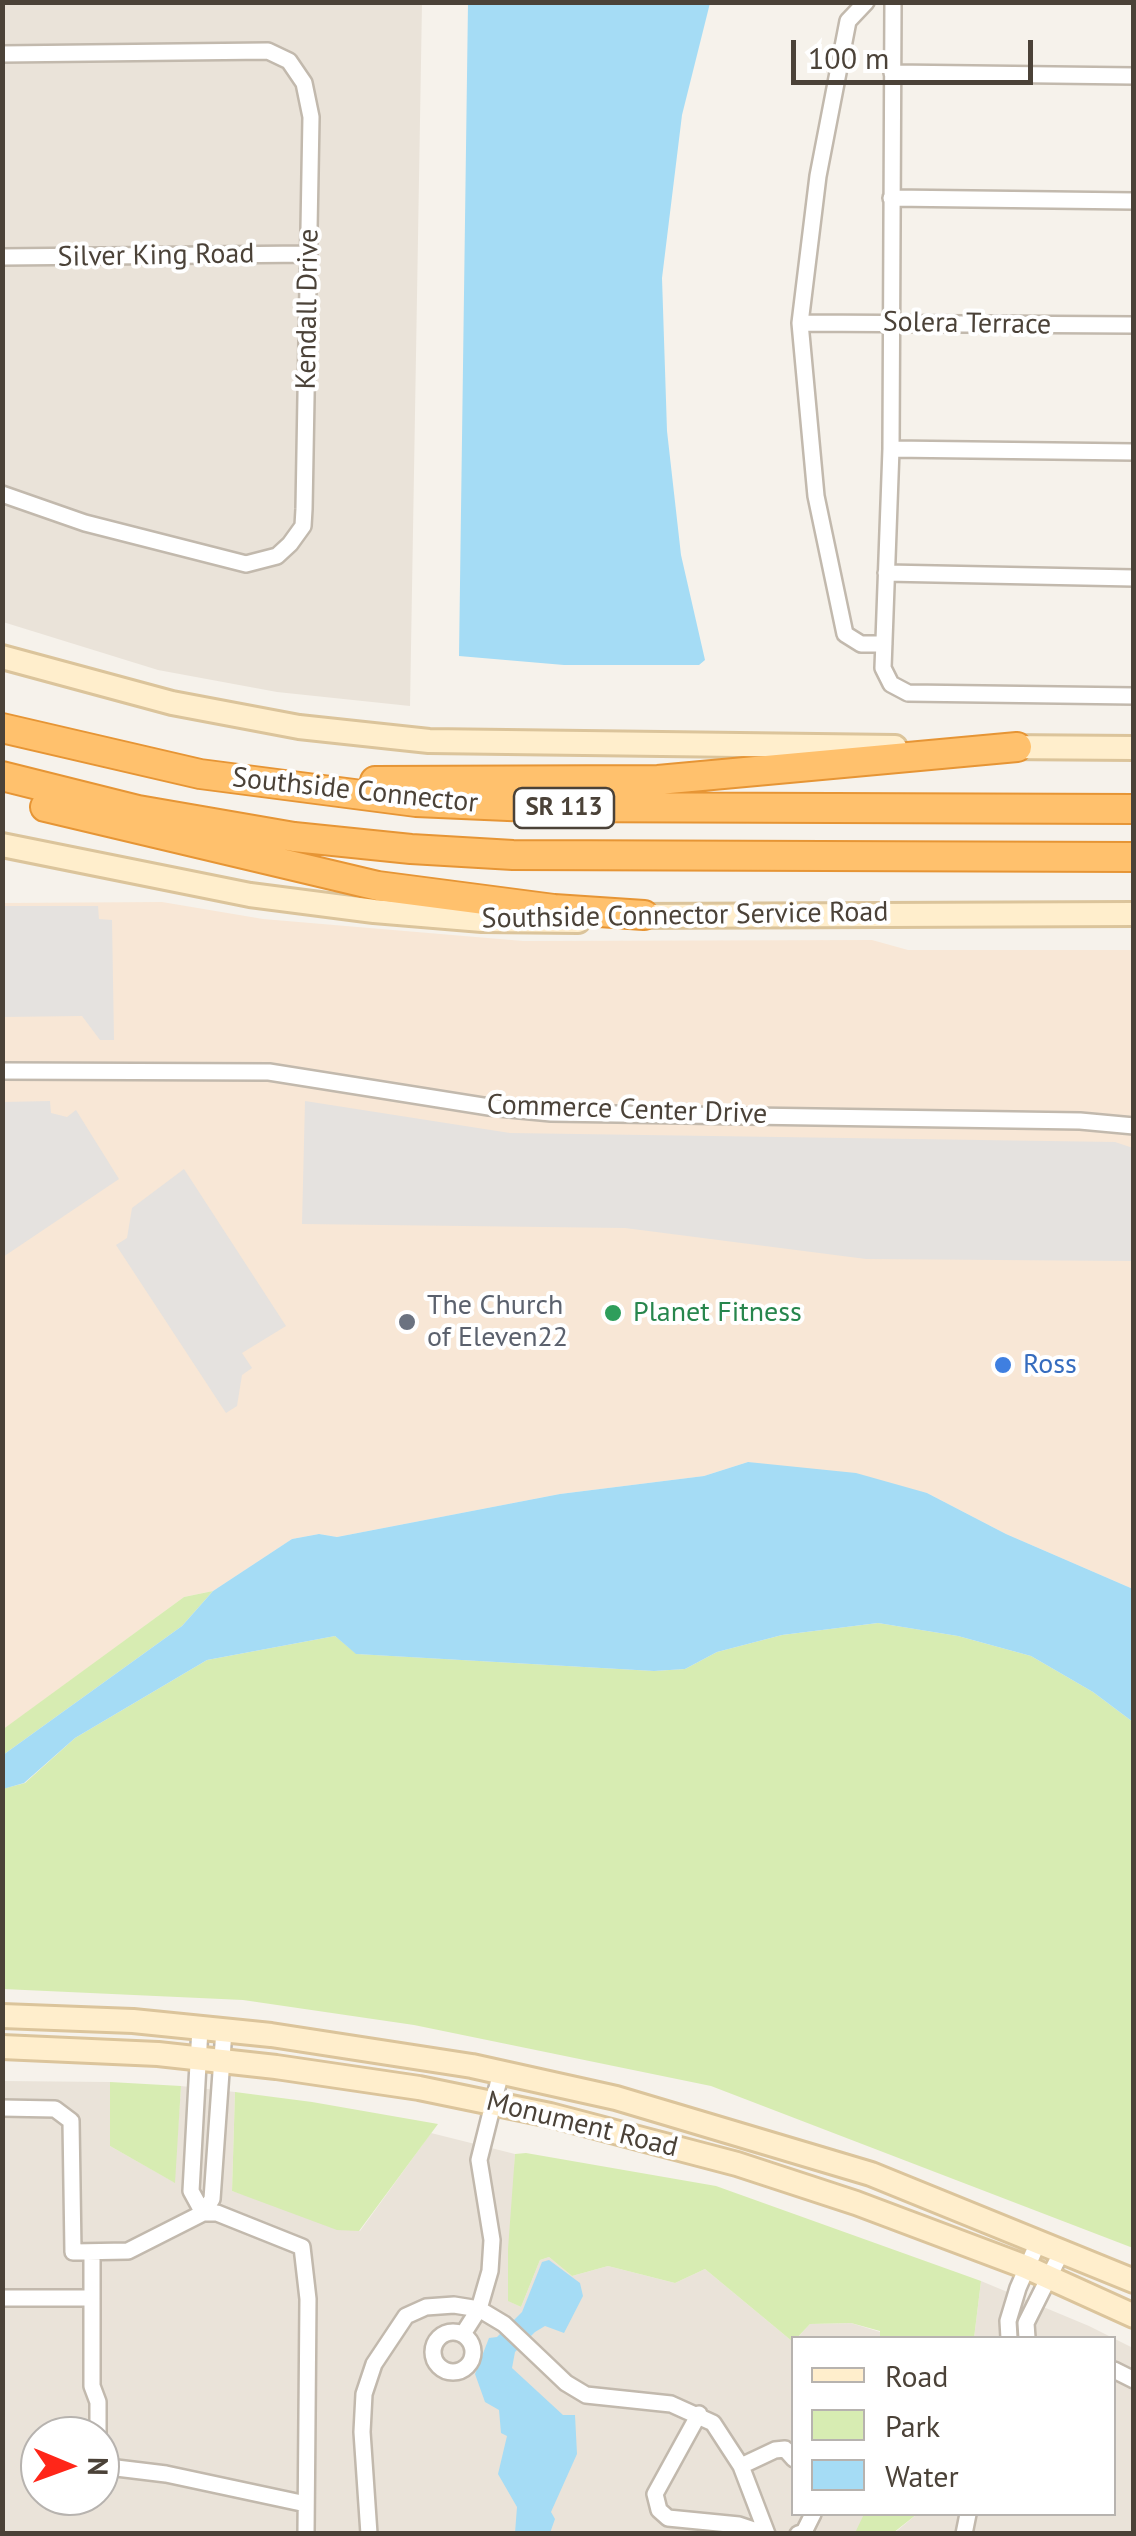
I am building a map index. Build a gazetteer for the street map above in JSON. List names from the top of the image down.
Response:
{
  "streets": {
    "highway": ["Southside Connector", "SR 113"],
    "main road": ["Southside Connector Service Road", "Monument Road"],
    "street": [
      "Silver King Road",
      "Kendall Drive",
      "Solera Terrace",
      "Commerce Center Drive"
    ]
  },
  "crossings": [
    ["Silver King Road", "Kendall Drive"]
  ],
  "places": ["Planet Fitness", "The Church of Eleven22", "Ross"],
  "legend": ["Road", "Park", "Water"],
  "scale_bar": "100 m",
  "north": "right"
}
